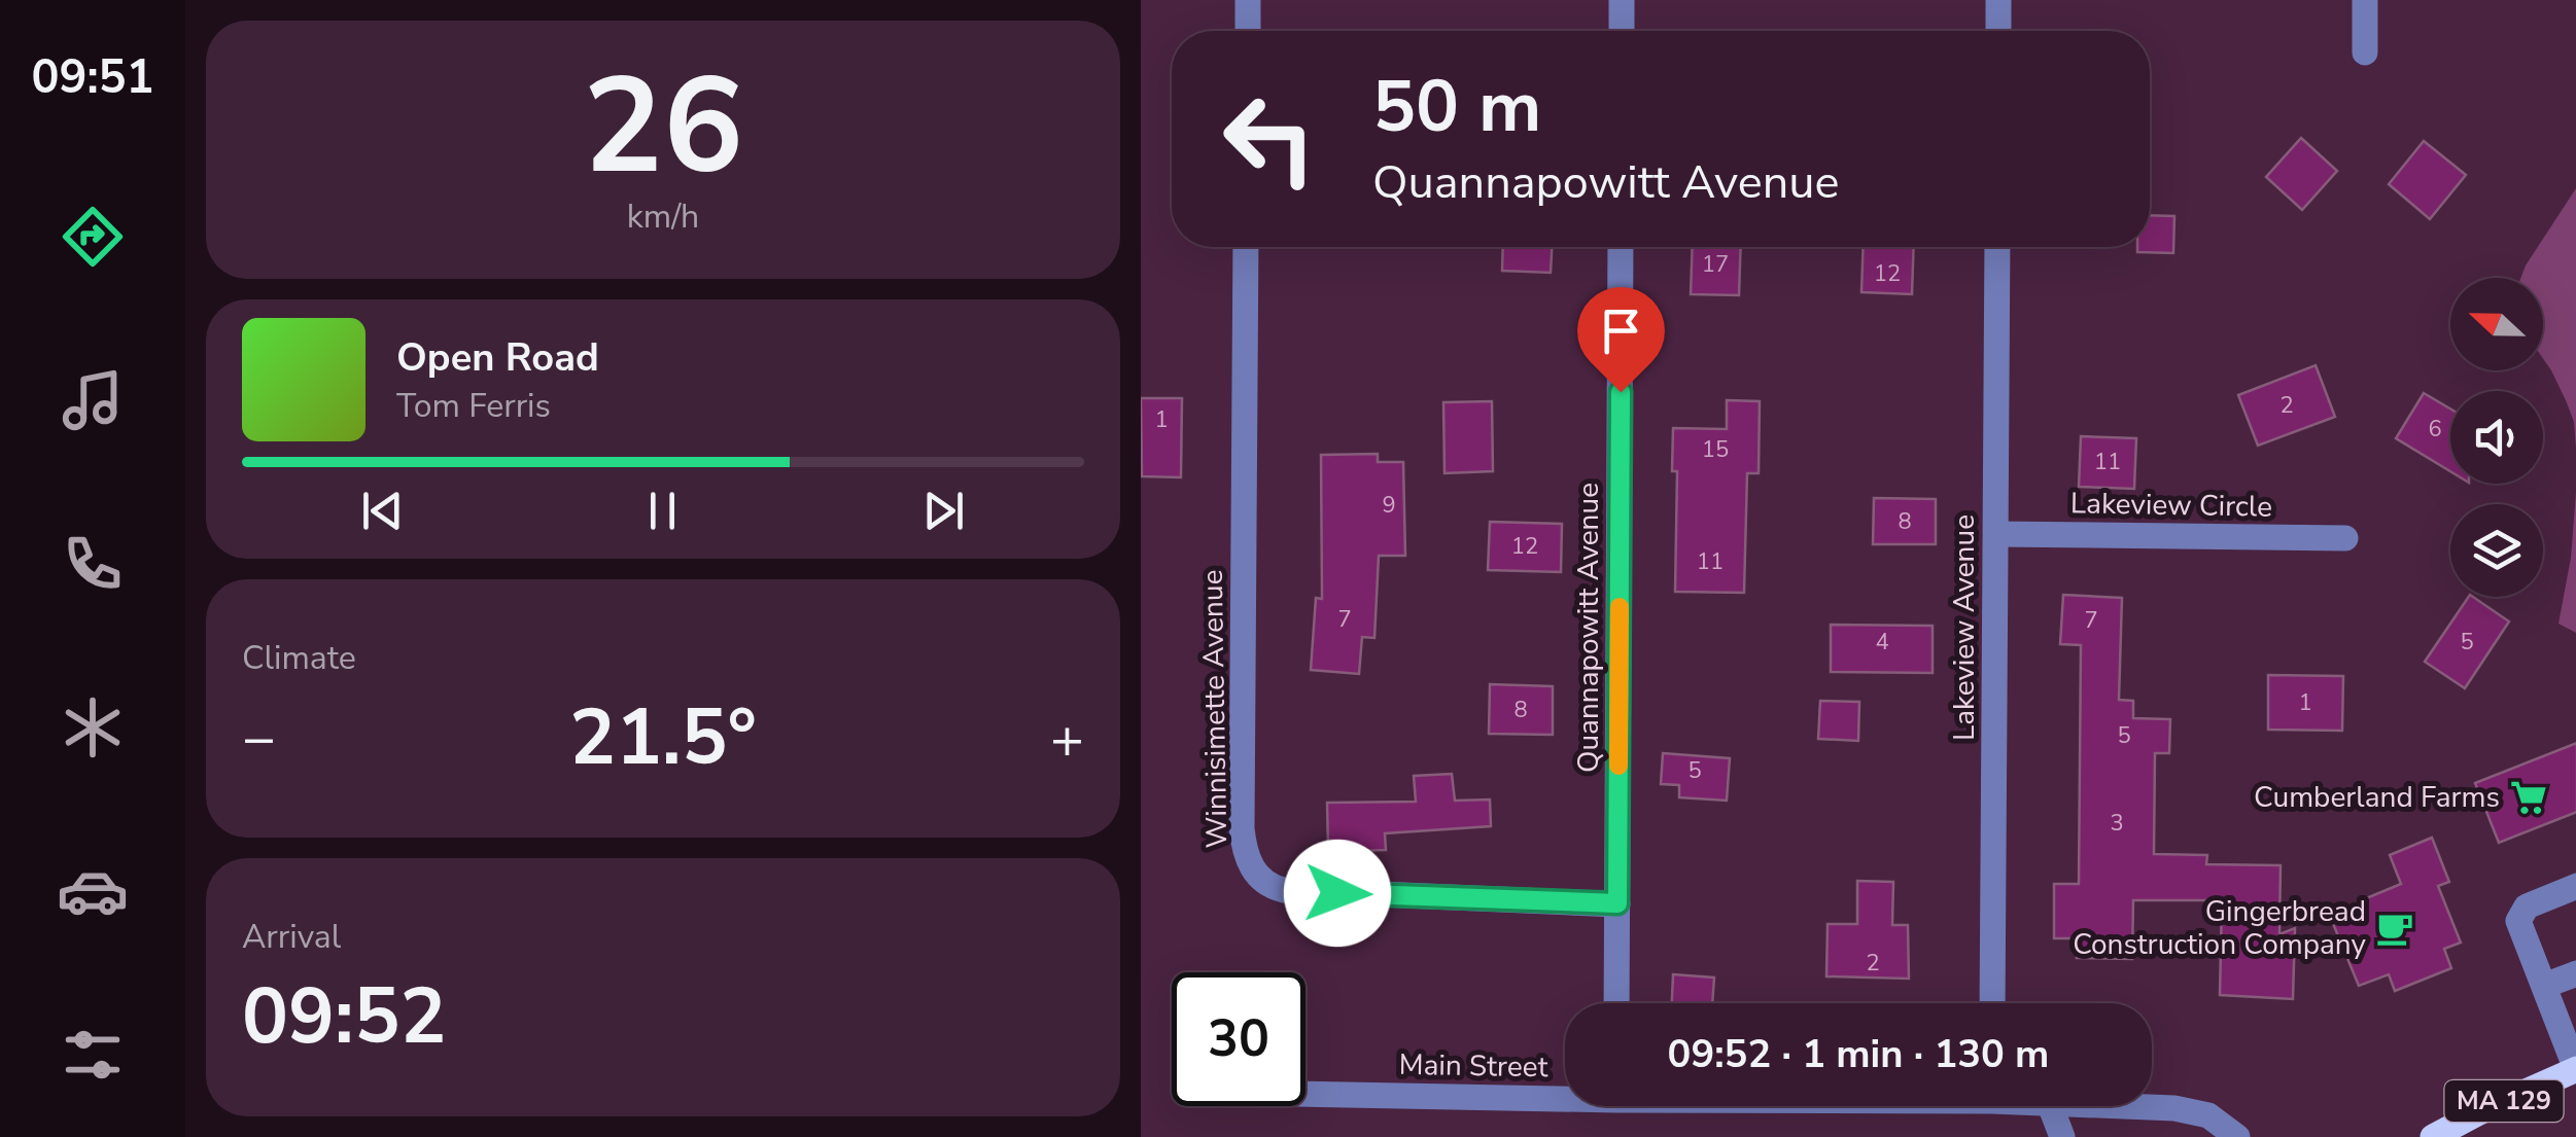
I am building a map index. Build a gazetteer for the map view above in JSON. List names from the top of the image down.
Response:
{
  "streets": {
    "main road": ["MA 129"],
    "street": [
      "Lakeview Circle",
      "Quannapowitt Avenue",
      "Lakeview Avenue",
      "Winnisimette Avenue",
      "Main Street"
    ]
  },
  "crossings": [
    ["Lakeview Circle", "Lakeview Avenue"],
    ["Quannapowitt Avenue", "Winnisimette Avenue"]
  ],
  "places": {
    "supermarket": ["Cumberland Farms"],
    "cafe": ["Gingerbread Construction Company"]
  },
  "house_numbers": [
    "17",
    "12",
    "2",
    "1",
    "6",
    "15",
    "11",
    "9",
    "8",
    "12",
    "11",
    "7",
    "7",
    "4",
    "5",
    "1",
    "8",
    "5",
    "5",
    "3",
    "2"
  ],
  "north": "left",
  "page": {
    "tabs": "09:51",
    "tile": [
      ["26", "km/h"],
      "Climate",
      ["Arrival", "09:52"]
    ],
    "turn": ["50 m", "Quannapowitt Avenue"],
    "song": ["Open Road", "Tom Ferris"],
    "heat": ["−", "21.5°", "+"],
    "limit": "30",
    "trip": "09:52 · 1 min · 130 m"
  }
}
